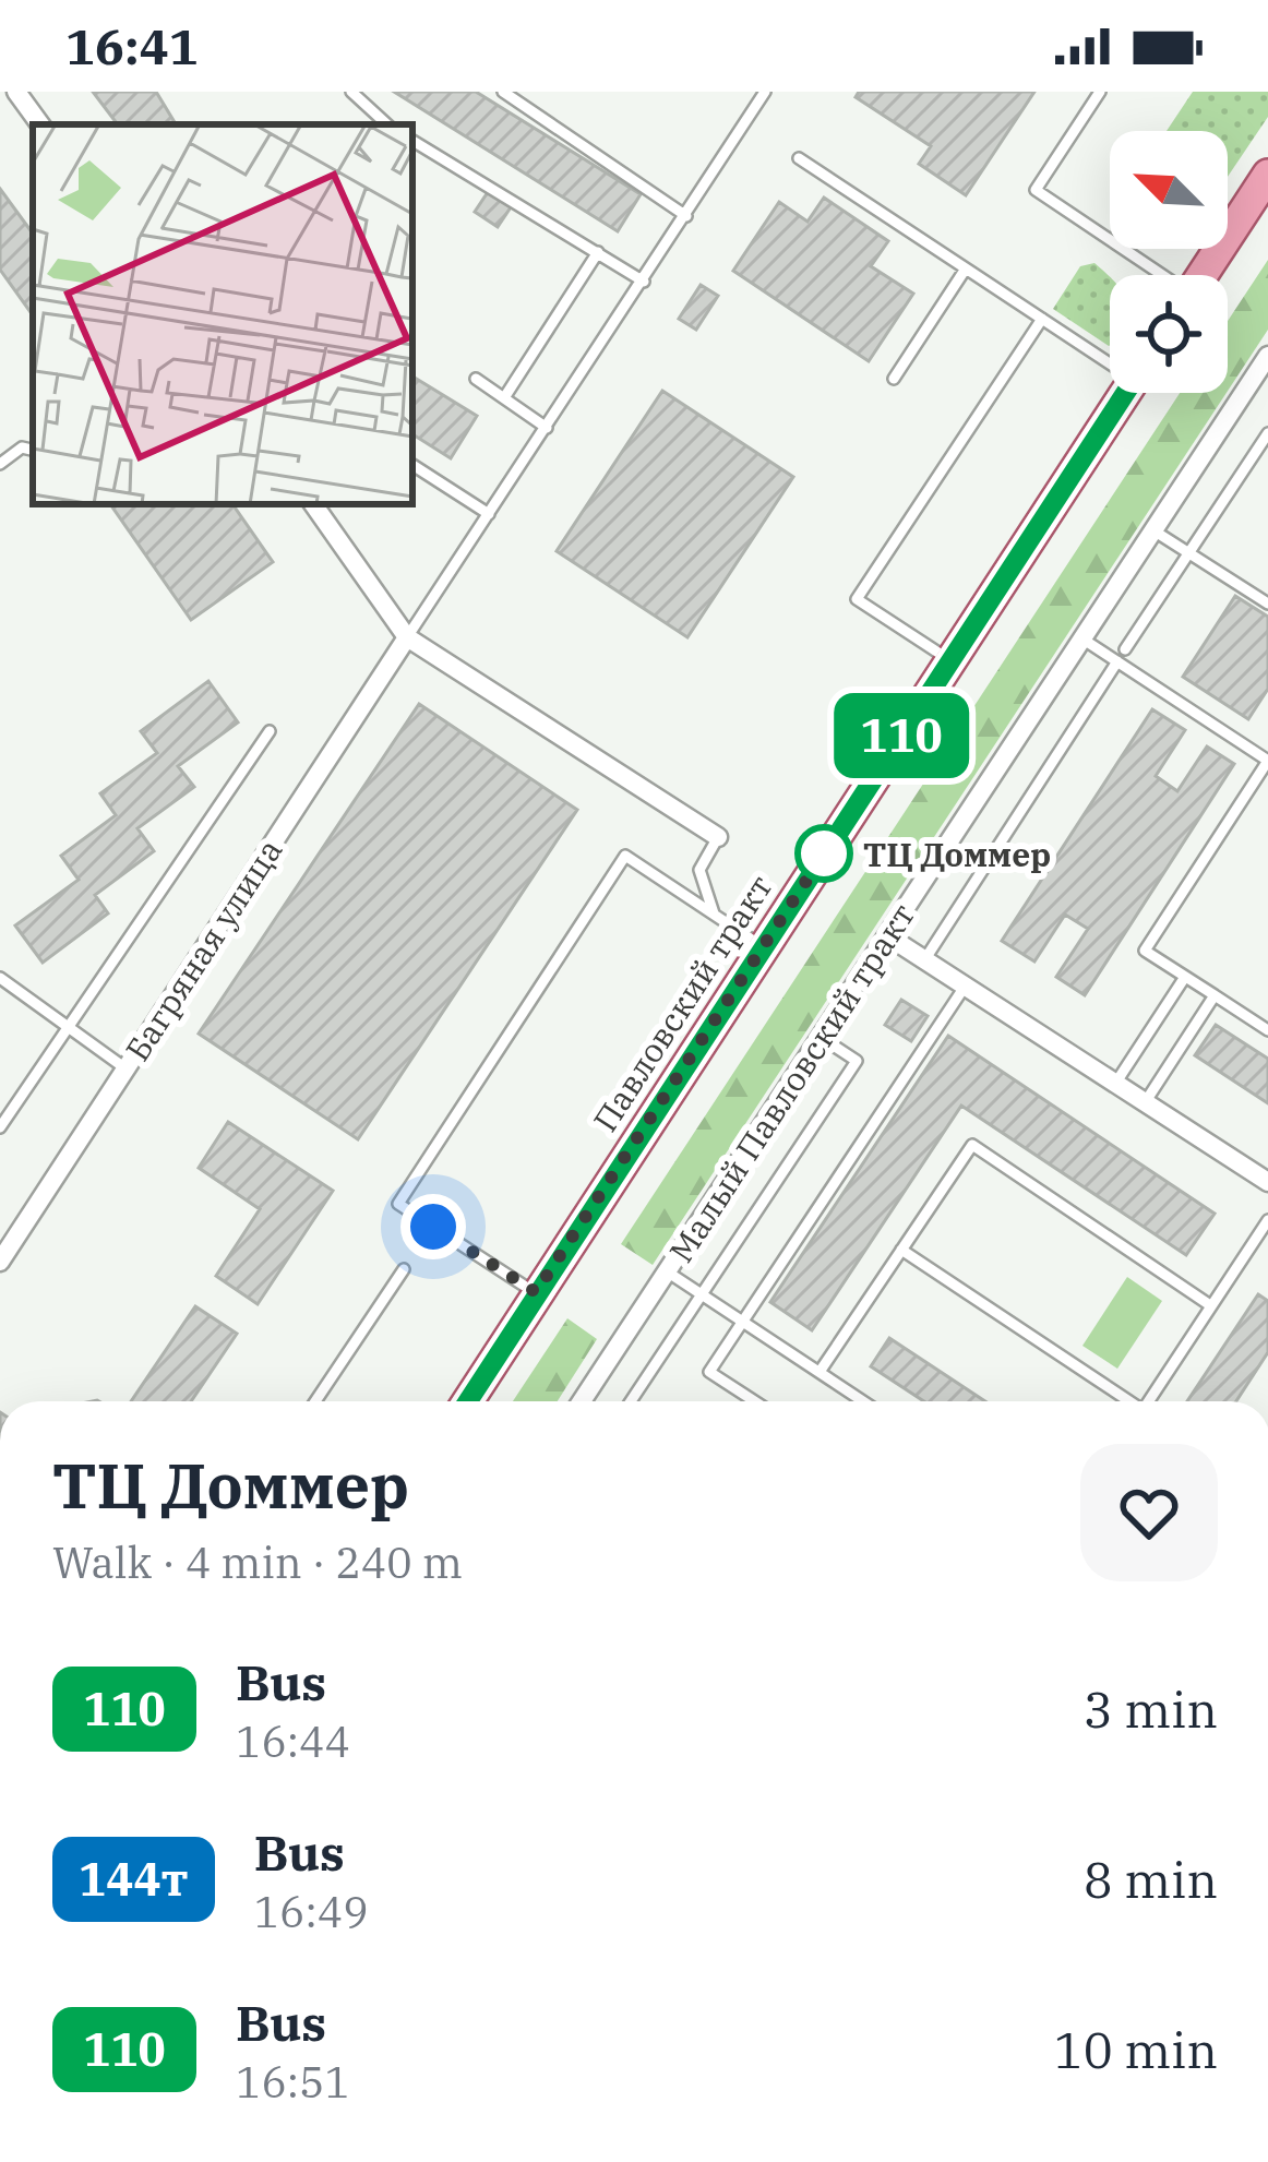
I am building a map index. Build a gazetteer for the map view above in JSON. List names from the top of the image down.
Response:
{
  "streets": {
    "main road": ["Павловский тракт"],
    "street": ["Багряная улица", "Малый Павловский тракт"]
  },
  "places": ["ТЦ Доммер"],
  "lines": ["bus line 110"],
  "north": "top left",
  "page": {
    "status": "16:41",
    "on_map": "110",
    "heading": ["ТЦ Доммер", "Walk · 4 min · 240 m"],
    "list": [
      {
        "mark": "110",
        "name": "Bus",
        "note": "16:44",
        "value": "3 min"
      },
      {
        "mark": "144т",
        "name": "Bus",
        "note": "16:49",
        "value": "8 min"
      },
      {
        "mark": "110",
        "name": "Bus",
        "note": "16:51",
        "value": "10 min"
      }
    ]
  }
}
